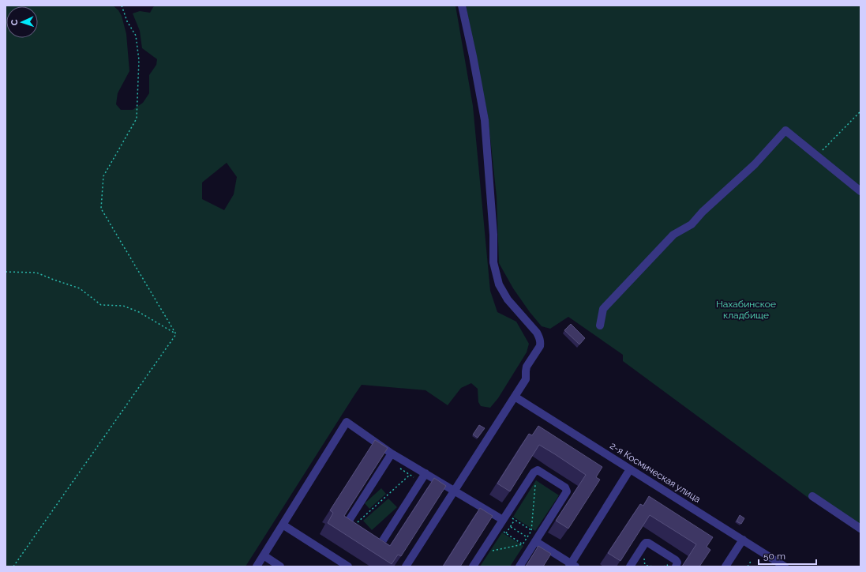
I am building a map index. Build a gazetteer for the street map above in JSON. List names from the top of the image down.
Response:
{
  "streets": {
    "street": ["2-я Космическая улица"]
  },
  "parks": ["Нахабинское кладбище"],
  "scale_bar": "50 m",
  "north": "left"
}
